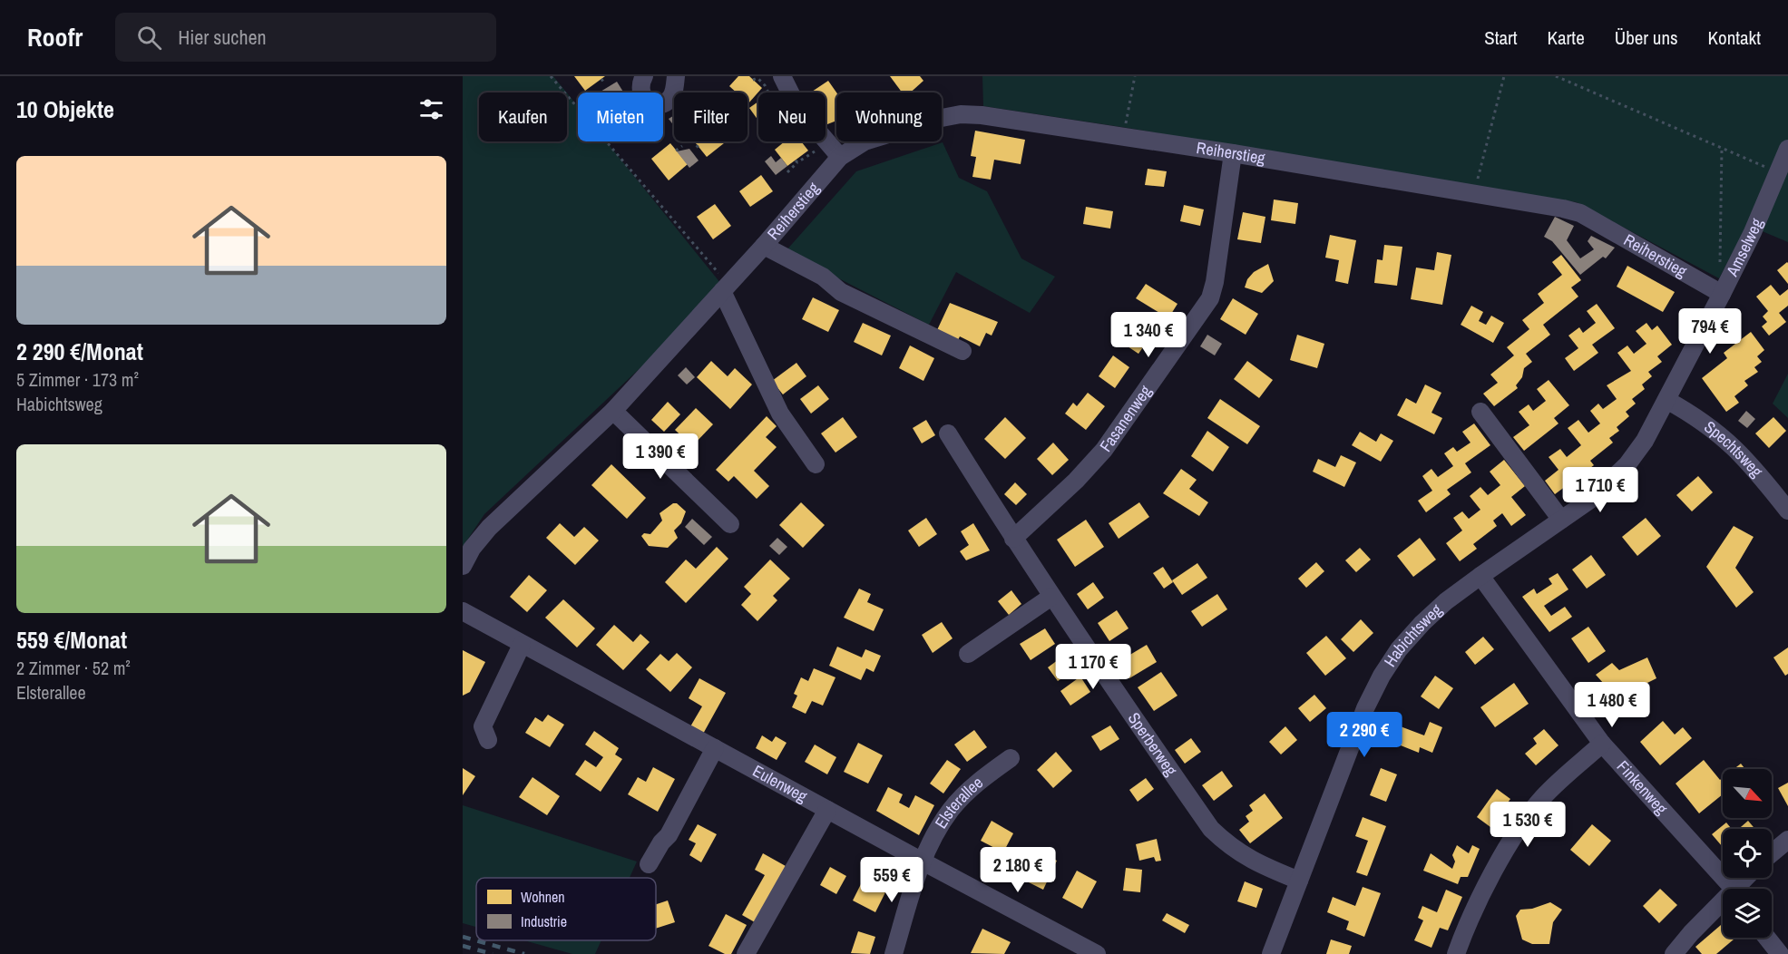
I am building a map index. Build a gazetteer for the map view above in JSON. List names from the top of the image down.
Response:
{
  "streets": {
    "street": [
      "Reiherstieg",
      "Amselweg",
      "Fasanenweg",
      "Spechtsweg",
      "Habichtsweg",
      "Sperberweg",
      "Eulenweg",
      "Finkenweg",
      "Elsterallee"
    ]
  },
  "crossings": [
    ["Reiherstieg", "Amselweg"],
    ["Reiherstieg", "Fasanenweg"],
    ["Amselweg", "Spechtsweg"],
    ["Amselweg", "Habichtsweg"],
    ["Fasanenweg", "Sperberweg"],
    ["Spechtsweg", "Habichtsweg"],
    ["Habichtsweg", "Sperberweg"],
    ["Habichtsweg", "Finkenweg"],
    ["Eulenweg", "Elsterallee"]
  ],
  "legend": ["Wohnen", "Industrie"],
  "north": "bottom right",
  "page": {
    "header": "Roofr",
    "search": "Hier suchen",
    "nav": [
      "Start",
      "Karte",
      "Über uns",
      "Kontakt"
    ],
    "heading": "10 Objekte",
    "chip": [
      "Kaufen",
      "Mieten",
      "Filter",
      "Neu",
      "Wohnung"
    ],
    "list": [
      {
        "name": "2 290 €/Monat",
        "note": "5 Zimmer · 173 m² · Habichtsweg"
      },
      {
        "name": "559 €/Monat",
        "note": "2 Zimmer · 52 m² · Elsterallee"
      }
    ],
    "price": [
      "794 €",
      "1 340 €",
      "1 390 €",
      "1 710 €",
      "1 170 €",
      "1 480 €",
      "2 290 €",
      "1 530 €",
      "2 180 €",
      "559 €"
    ]
  }
}
